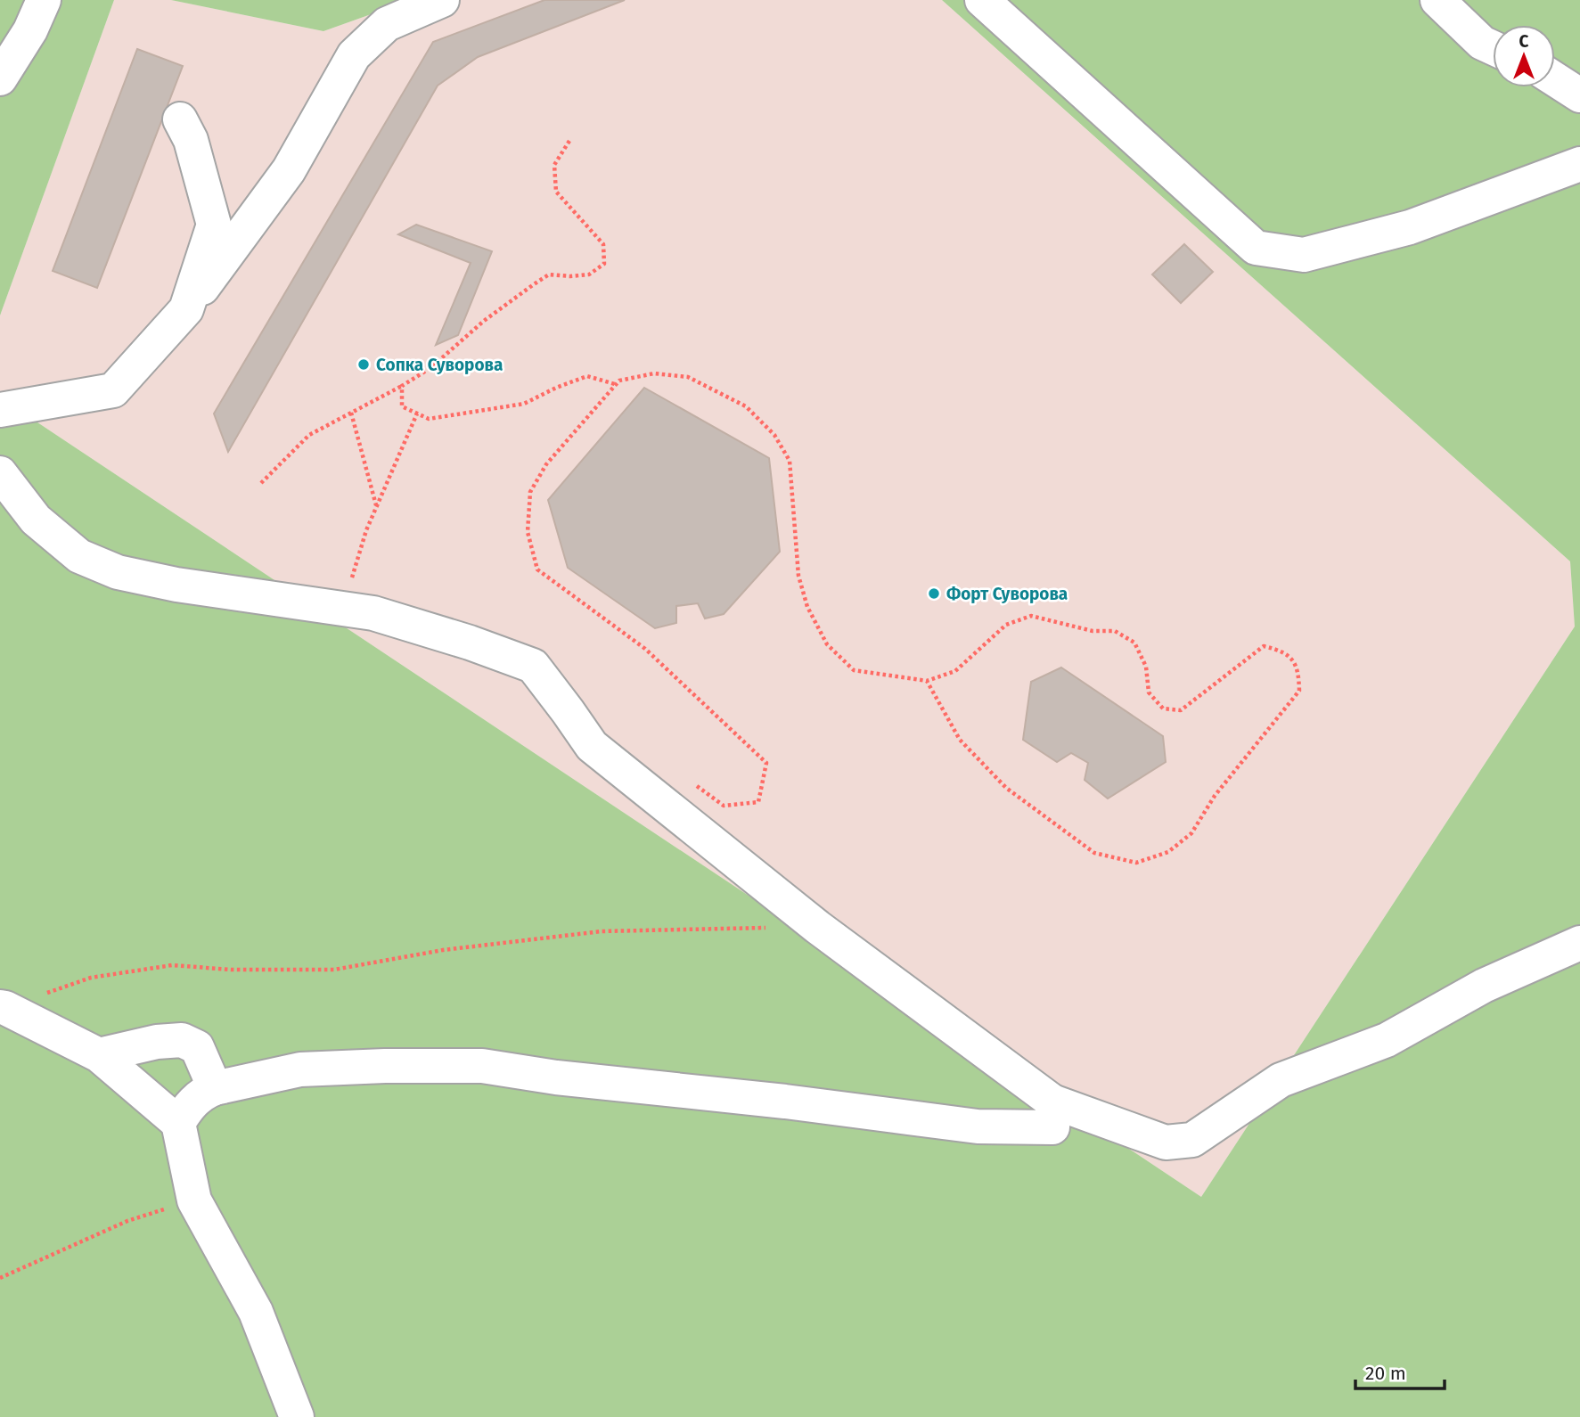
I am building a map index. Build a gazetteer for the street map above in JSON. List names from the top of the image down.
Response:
{
  "places": ["Сопка Суворова", "Форт Суворова"],
  "scale_bar": "20 m",
  "north": "top"
}
